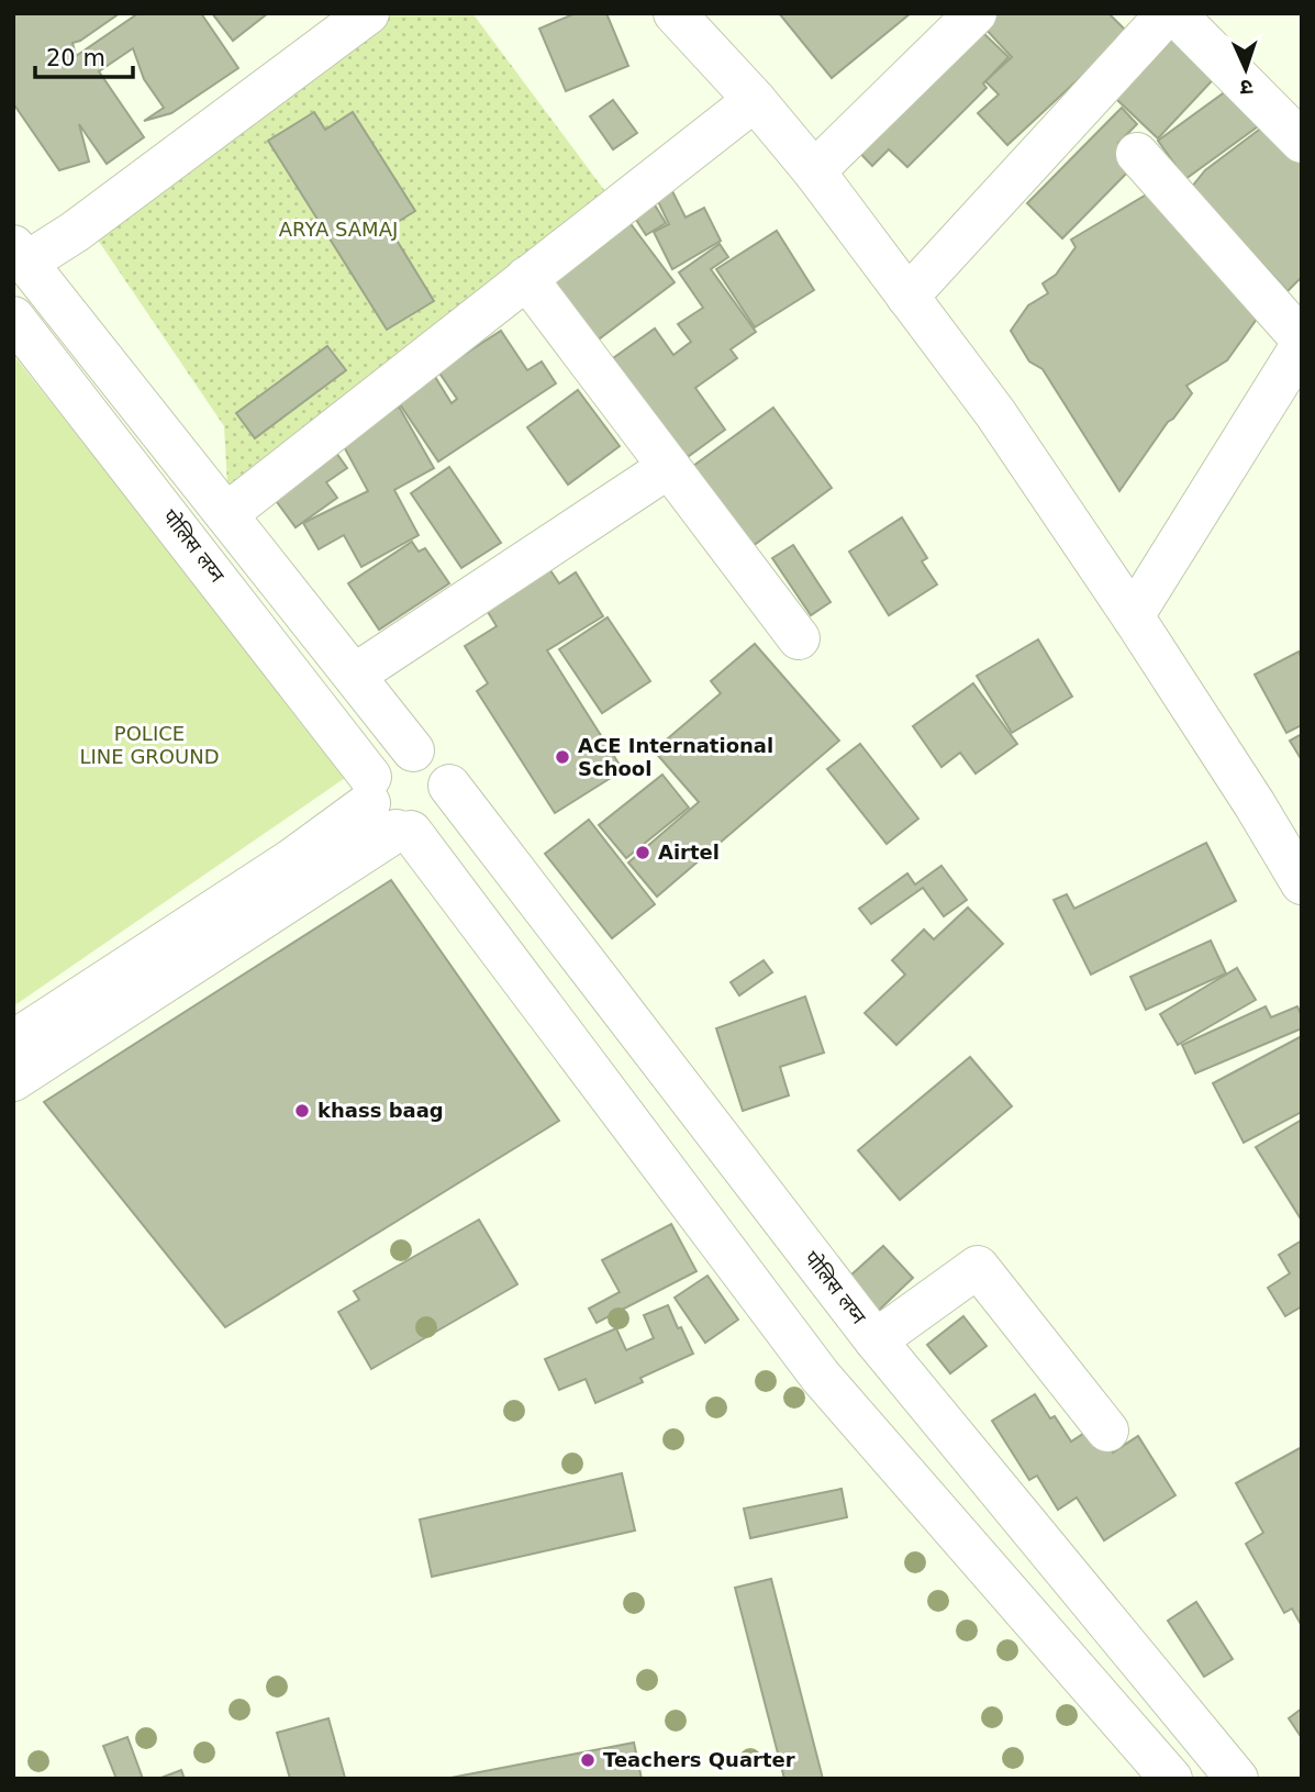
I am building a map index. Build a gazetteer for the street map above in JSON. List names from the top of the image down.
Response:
{
  "streets": {
    "street": ["पोलिस लय्न"]
  },
  "parks": ["ARYA SAMAJ", "POLICE LINE GROUND"],
  "places": [
    "ACE International School",
    "Airtel",
    "khass baag",
    "Teachers Quarter"
  ],
  "scale_bar": "20 m",
  "north": "bottom"
}
